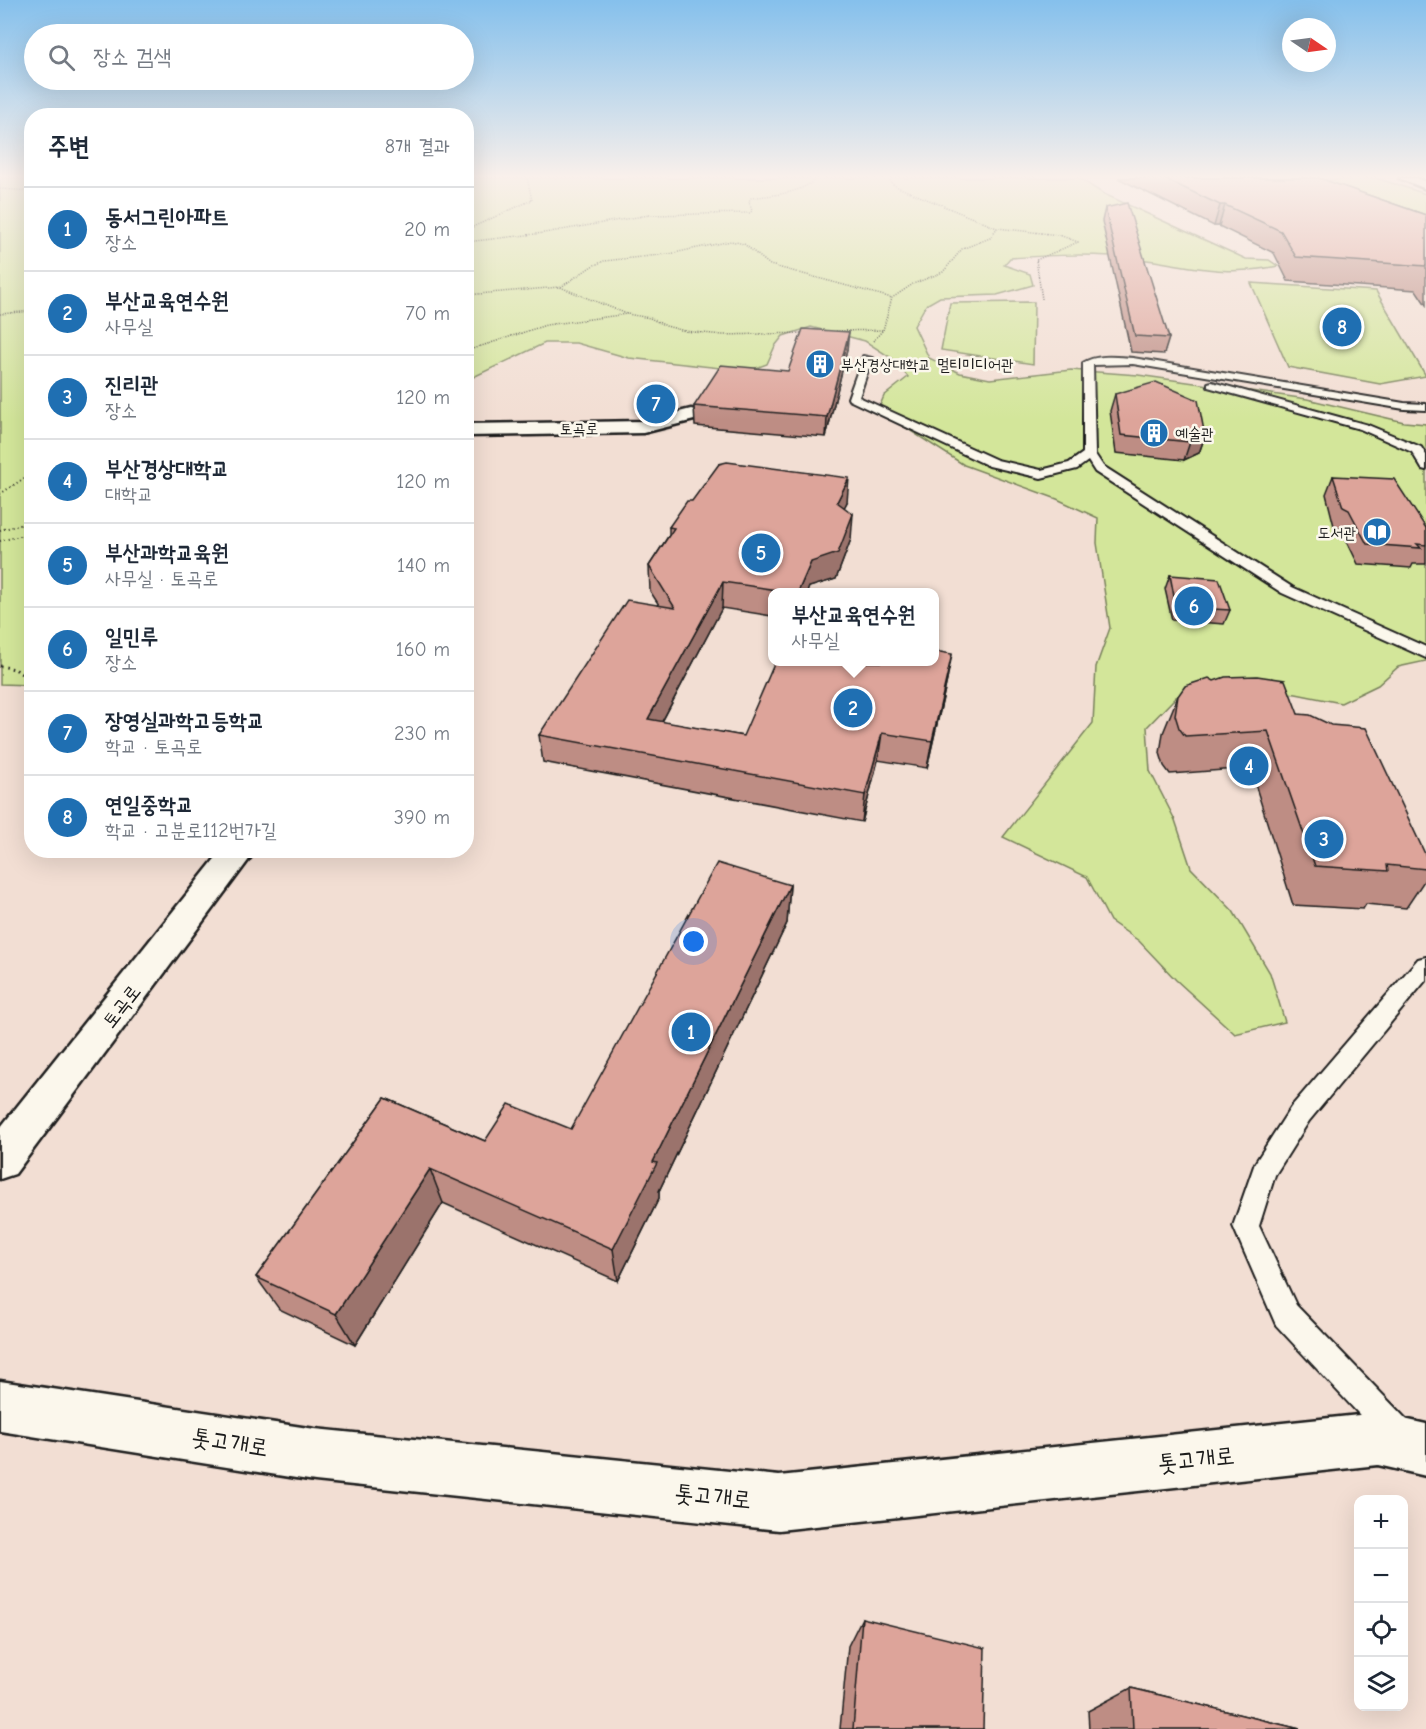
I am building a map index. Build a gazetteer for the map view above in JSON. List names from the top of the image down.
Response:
{
  "streets": {
    "street": ["토곡로", "톳고개로"]
  },
  "places": {
    "building": ["부산경상대학교 멀티미디어관", "예술관"],
    "library": ["도서관"]
  },
  "north": "right",
  "page": {
    "search": "장소 검색",
    "heading": ["주변", "8개 결과"],
    "list": [
      {
        "mark": "1",
        "name": "동서그린아파트",
        "note": "장소",
        "value": "20 m"
      },
      {
        "mark": "2",
        "name": "부산교육연수원",
        "note": "사무실",
        "value": "70 m"
      },
      {
        "mark": "3",
        "name": "진리관",
        "note": "장소",
        "value": "120 m"
      },
      {
        "mark": "4",
        "name": "부산경상대학교",
        "note": "대학교",
        "value": "120 m"
      },
      {
        "mark": "5",
        "name": "부산과학교육원",
        "note": "사무실 · 토곡로",
        "value": "140 m"
      },
      {
        "mark": "6",
        "name": "일민루",
        "note": "장소",
        "value": "160 m"
      },
      {
        "mark": "7",
        "name": "장영실과학고등학교",
        "note": "학교 · 토곡로",
        "value": "230 m"
      },
      {
        "mark": "8",
        "name": "연일중학교",
        "note": "학교 · 고분로112번가길",
        "value": "390 m"
      }
    ],
    "pins": [
      "8",
      "7",
      "5",
      "6",
      "2",
      "4",
      "3",
      "1"
    ],
    "popup": ["부산교육연수원", "사무실"],
    "map_buttons": ["+", "−"]
  }
}
